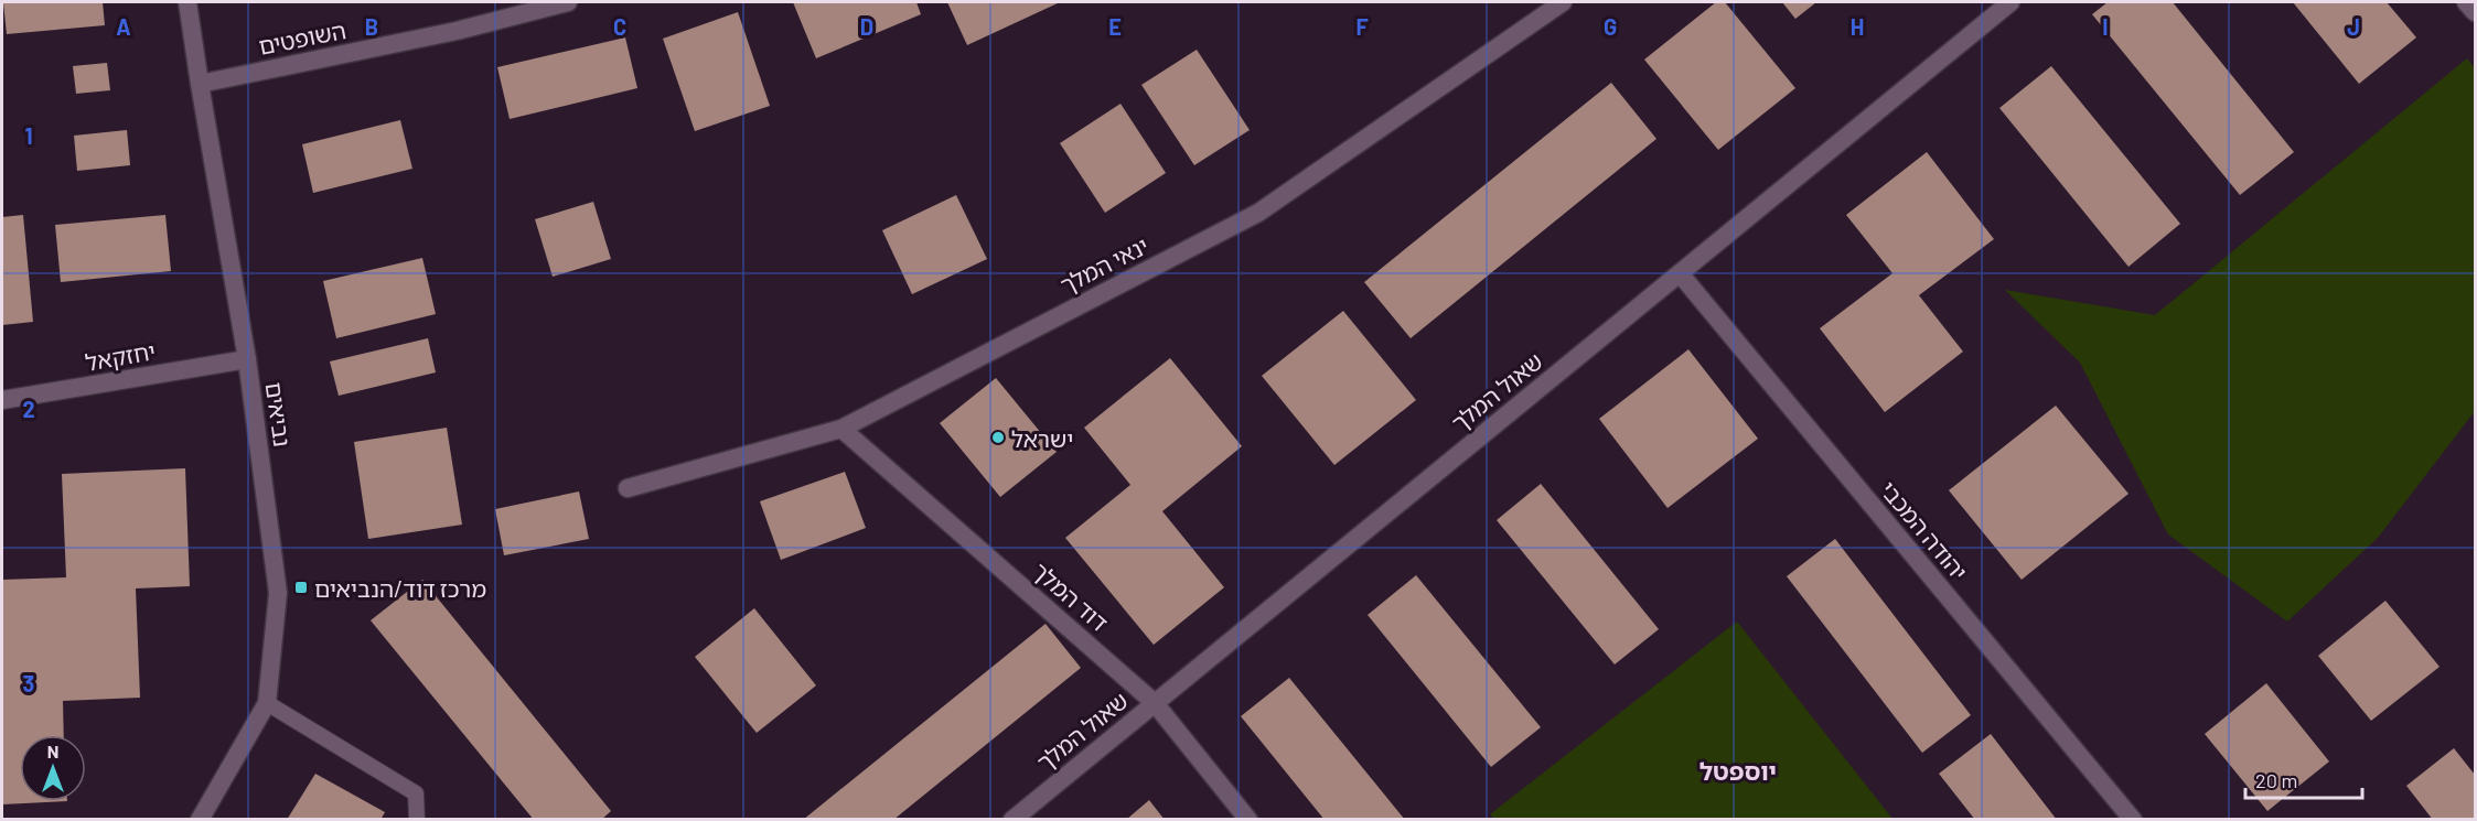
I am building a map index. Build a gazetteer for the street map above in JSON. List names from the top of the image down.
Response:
{
  "streets": {
    "street": [
      "השופטים",
      "ינאי המלך",
      "יחזקאל",
      "שאול המלך",
      "נביאים",
      "יהודה המכבי",
      "דוד המלך"
    ]
  },
  "crossings": [
    ["השופטים", "נביאים"],
    ["ינאי המלך", "דוד המלך"],
    ["יחזקאל", "נביאים"],
    ["שאול המלך", "יהודה המכבי"],
    ["שאול המלך", "דוד המלך"]
  ],
  "districts": ["יוספטל"],
  "places": {
    "other": ["ישראל"],
    "transit": ["מרכז דוד/הנביאים"]
  },
  "scale_bar": "20 m",
  "north": "top",
  "grid": {
    "columns": [
      "A",
      "B",
      "C",
      "D",
      "E",
      "F",
      "G",
      "H",
      "I",
      "J"
    ],
    "rows": ["1", "2", "3"]
  }
}
